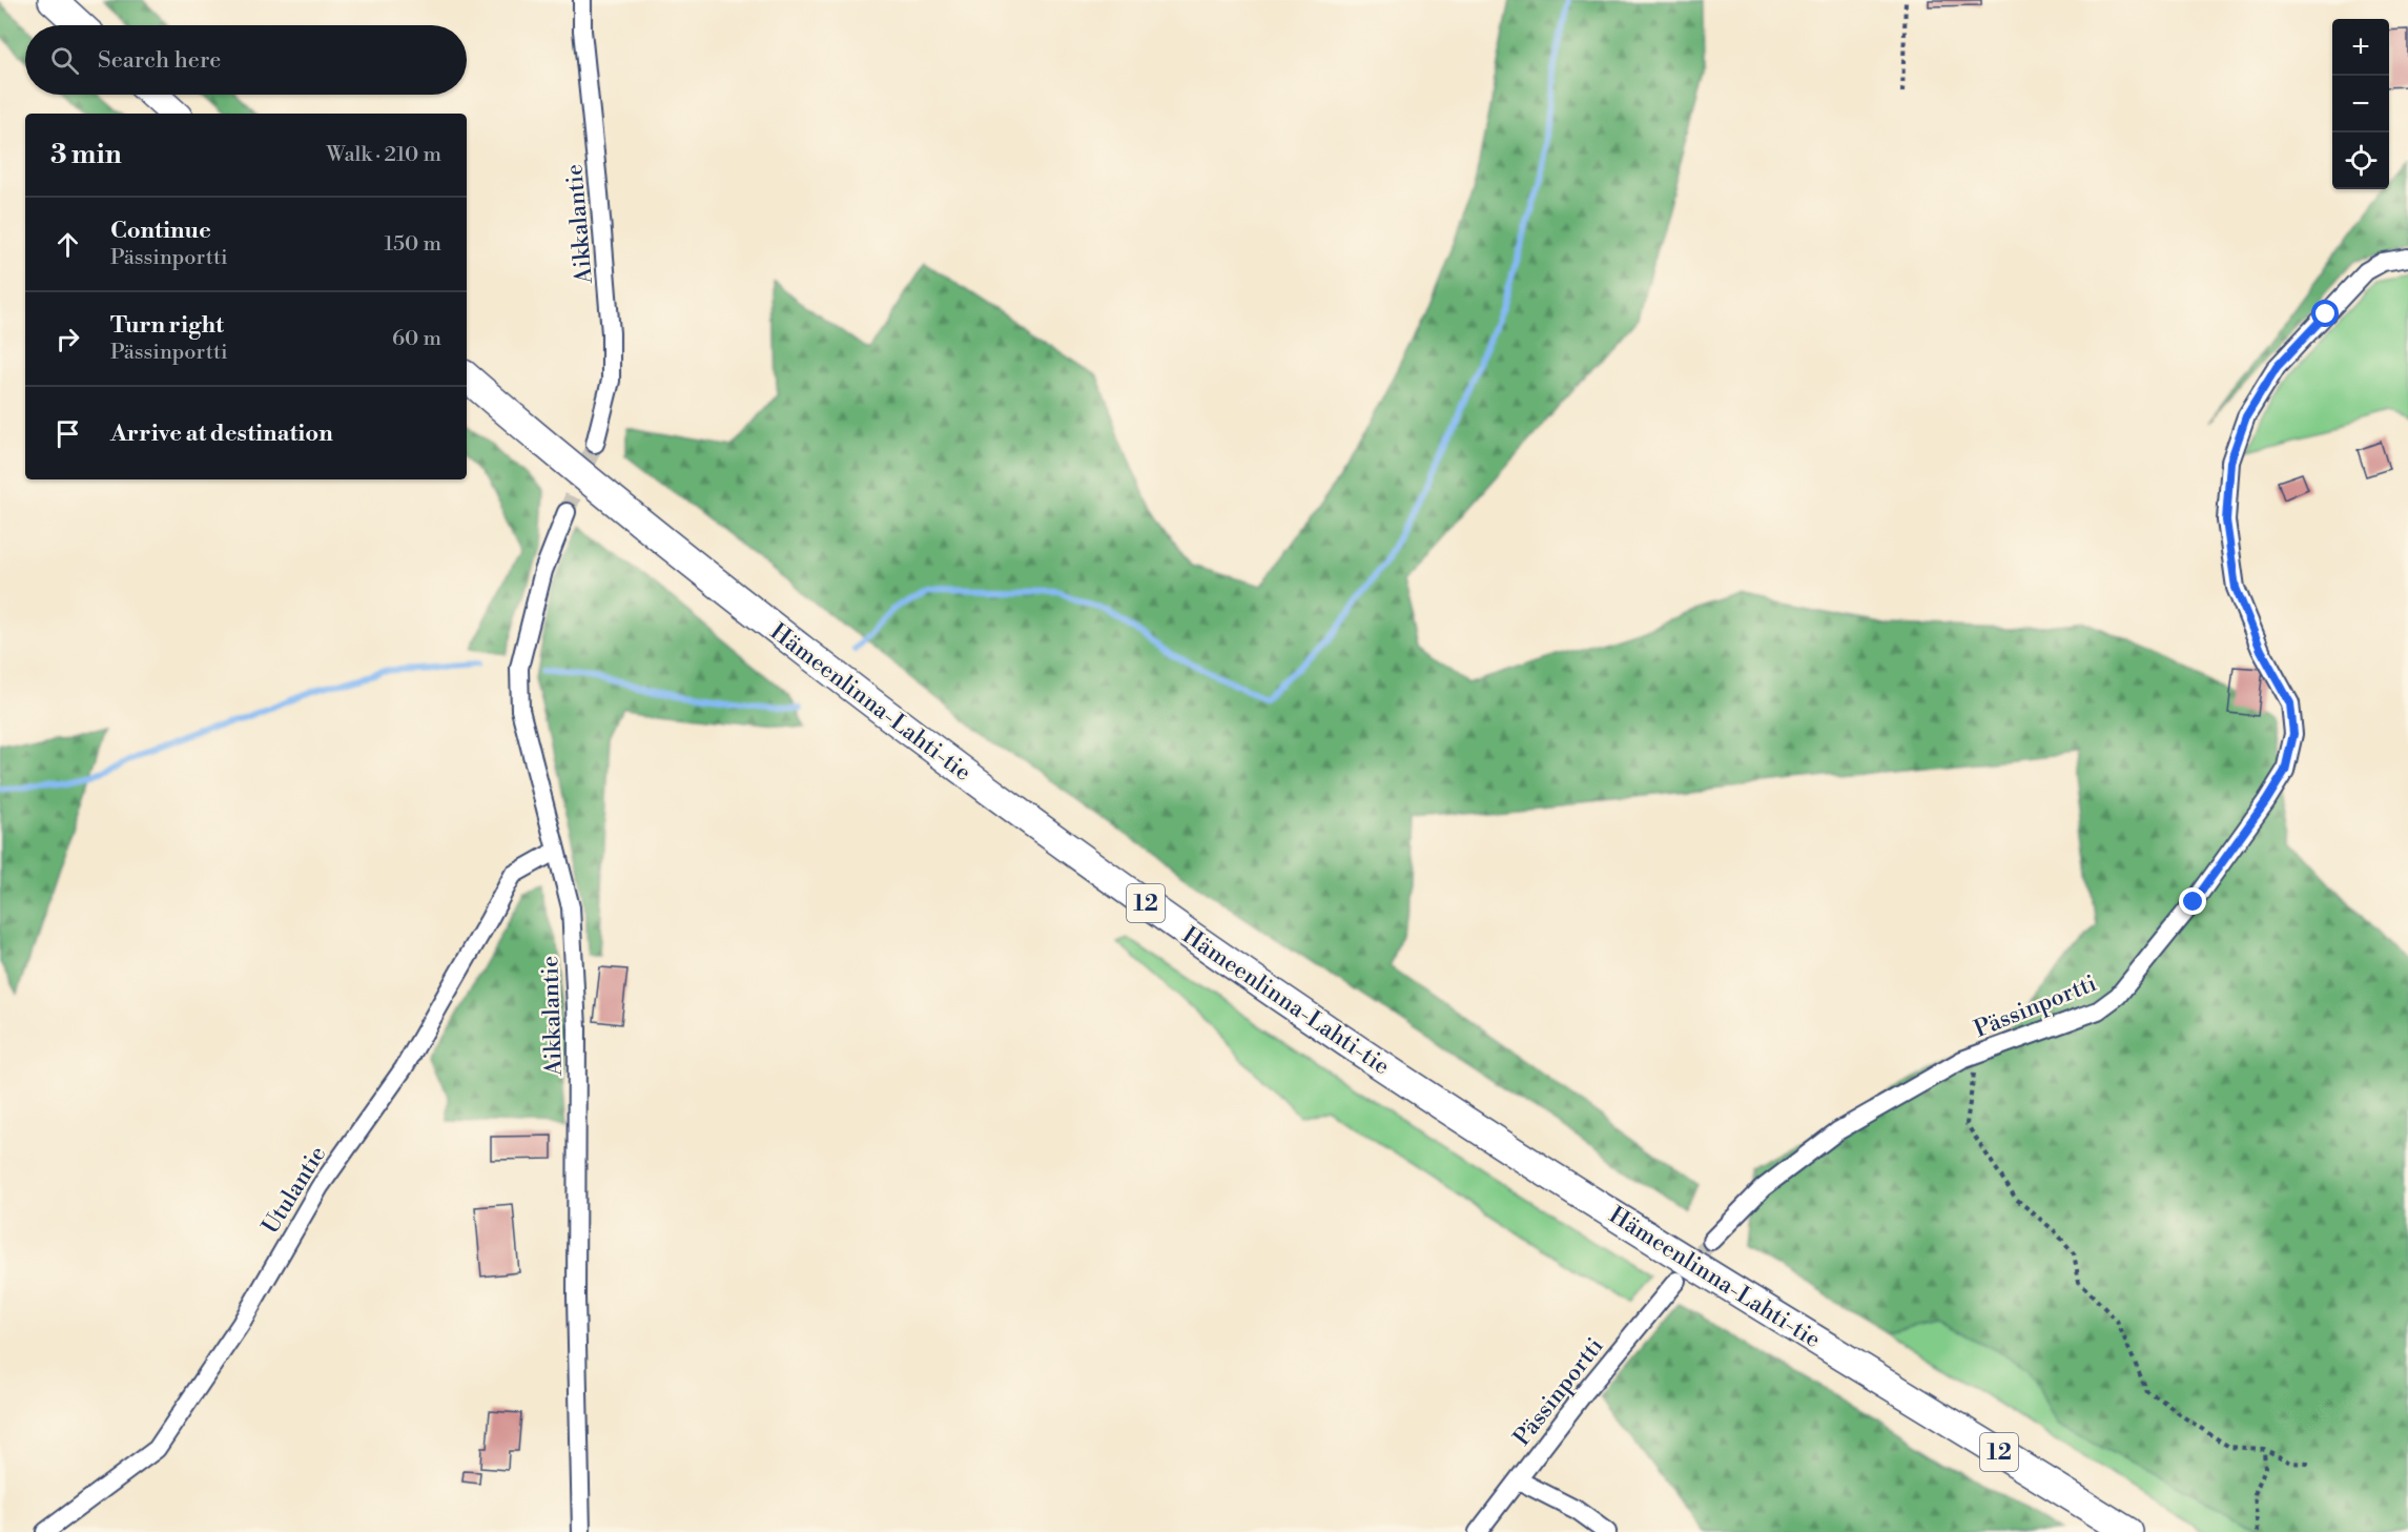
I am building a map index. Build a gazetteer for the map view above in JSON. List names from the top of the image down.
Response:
{
  "streets": {
    "highway": ["Hämeenlinna-Lahti-tie", "12"],
    "street": ["Aikkalantie", "Pässinportti", "Utulantie"]
  },
  "crossings": [
    ["Aikkalantie", "Utulantie"]
  ],
  "page": {
    "map_buttons": ["+", "−"],
    "search": "Search here",
    "heading": ["3 min", "Walk · 210 m"],
    "list": [
      ["Continue", "Pässinportti", "150 m"],
      ["Turn right", "Pässinportti", "60 m"],
      "Arrive at destination"
    ]
  }
}
